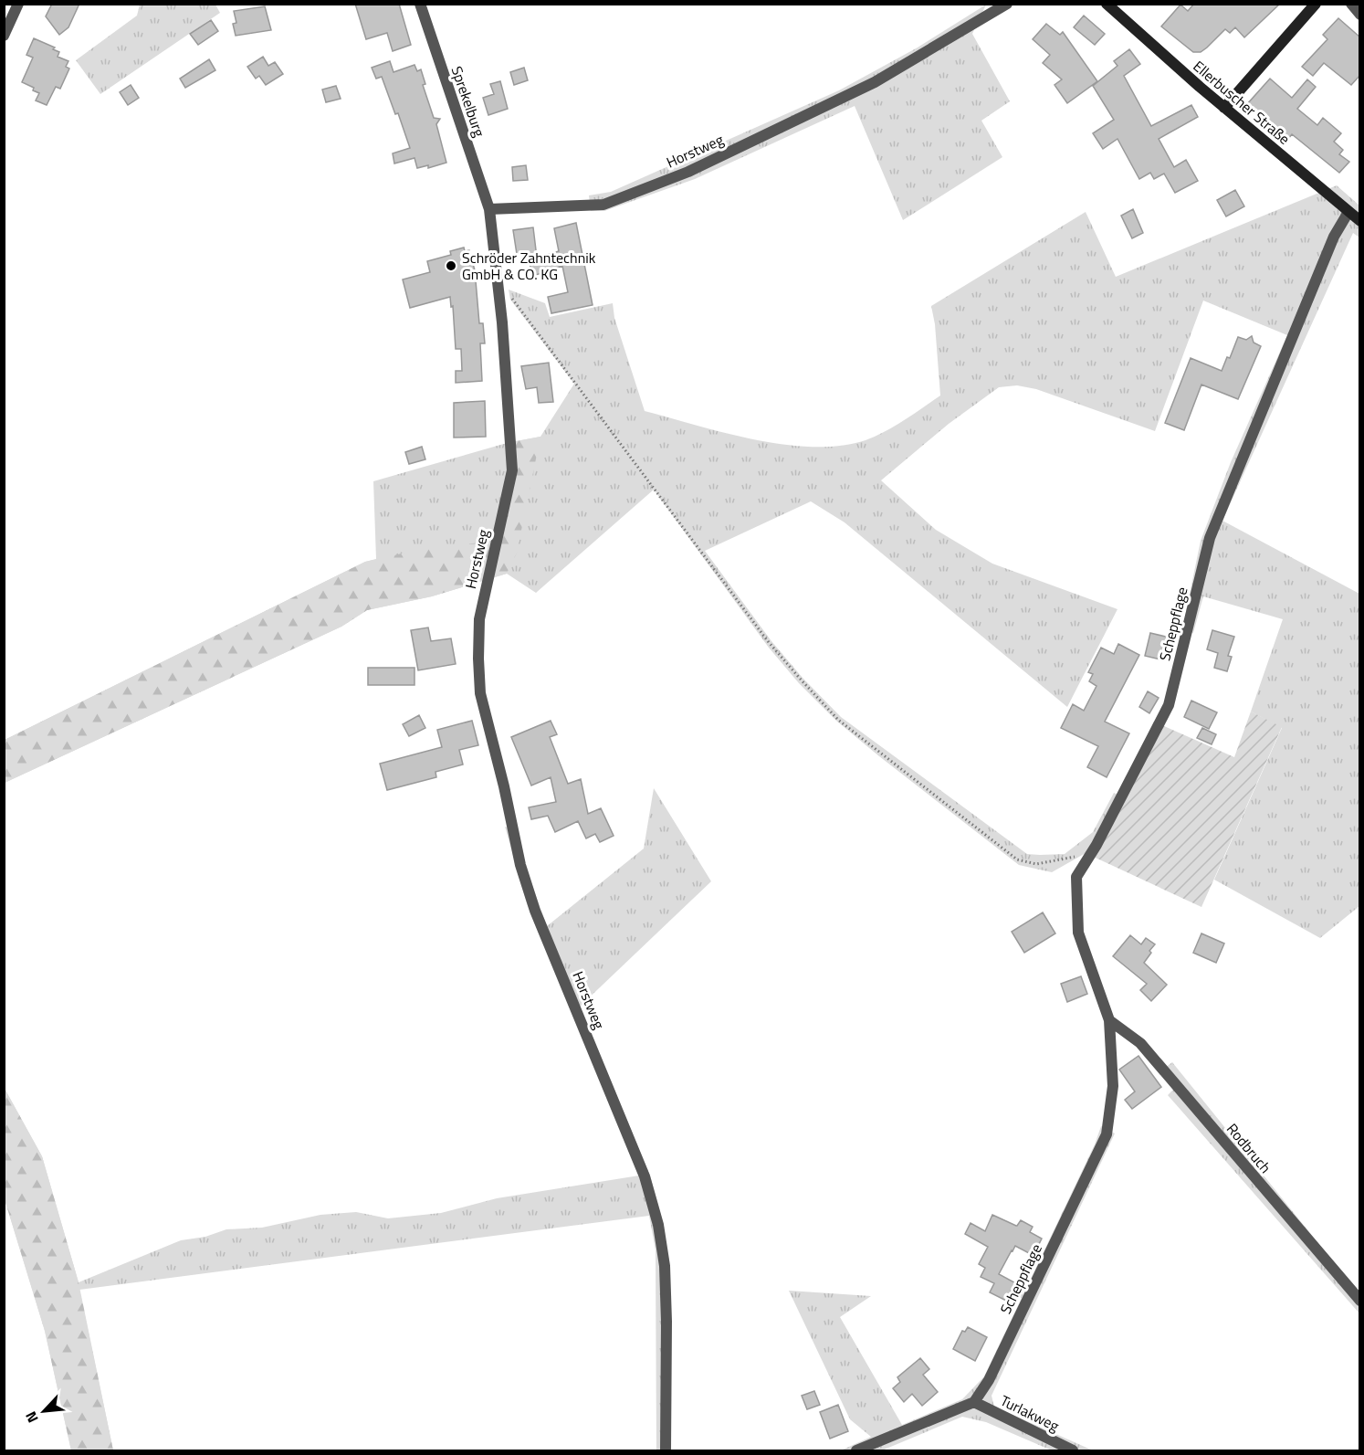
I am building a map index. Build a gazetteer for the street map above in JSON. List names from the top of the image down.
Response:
{
  "streets": {
    "main road": ["Ellerbuscher Straße"],
    "street": [
      "Sprekelburg",
      "Horstweg",
      "Scheppflage",
      "Rodbruch",
      "Turlakweg"
    ]
  },
  "crossings": [
    ["Sprekelburg", "Horstweg"],
    ["Ellerbuscher Straße", "Scheppflage"],
    ["Scheppflage", "Rodbruch"],
    ["Scheppflage", "Turlakweg"]
  ],
  "places": ["Schröder Zahntechnik GmbH & CO. KG"],
  "north": "bottom left"
}
